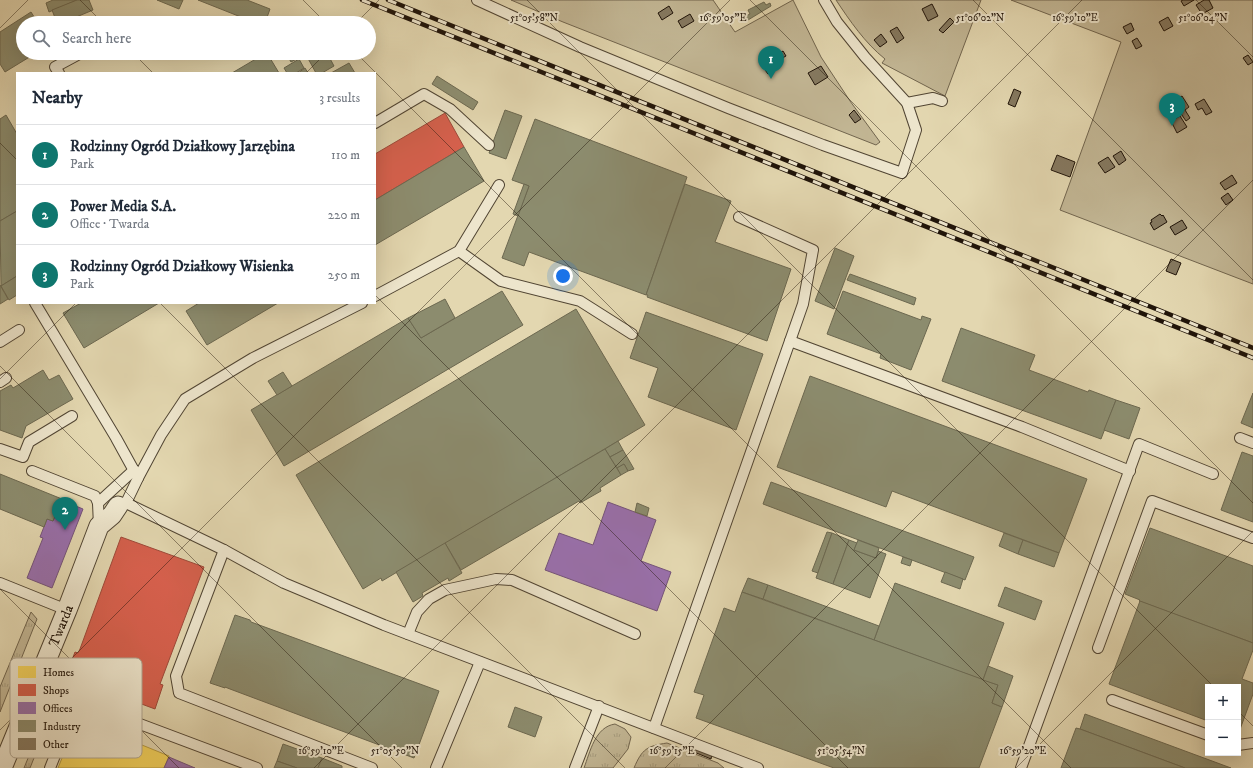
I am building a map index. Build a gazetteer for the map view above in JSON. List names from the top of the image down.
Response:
{
  "streets": {
    "street": ["Twarda"]
  },
  "legend": [
    "Homes",
    "Shops",
    "Offices",
    "Industry",
    "Other"
  ],
  "page": {
    "search": "Search here",
    "pins": ["1", "3", "2"],
    "heading": ["Nearby", "3 results"],
    "list": [
      {
        "mark": "1",
        "name": "Rodzinny Ogród Działkowy Jarzębina",
        "note": "Park",
        "value": "110 m"
      },
      {
        "mark": "2",
        "name": "Power Media S.A.",
        "note": "Office · Twarda",
        "value": "220 m"
      },
      {
        "mark": "3",
        "name": "Rodzinny Ogród Działkowy Wisienka",
        "note": "Park",
        "value": "250 m"
      }
    ],
    "map_buttons": ["+", "−"]
  },
  "coordinates": [
    "51°05'58\"N",
    "16°59'05\"E",
    "51°06'02\"N",
    "16°59'10\"E",
    "51°06'04\"N",
    "16°59'15\"E",
    "51°05'54\"N",
    "51°05'50\"N",
    "16°59'20\"E"
  ]
}
